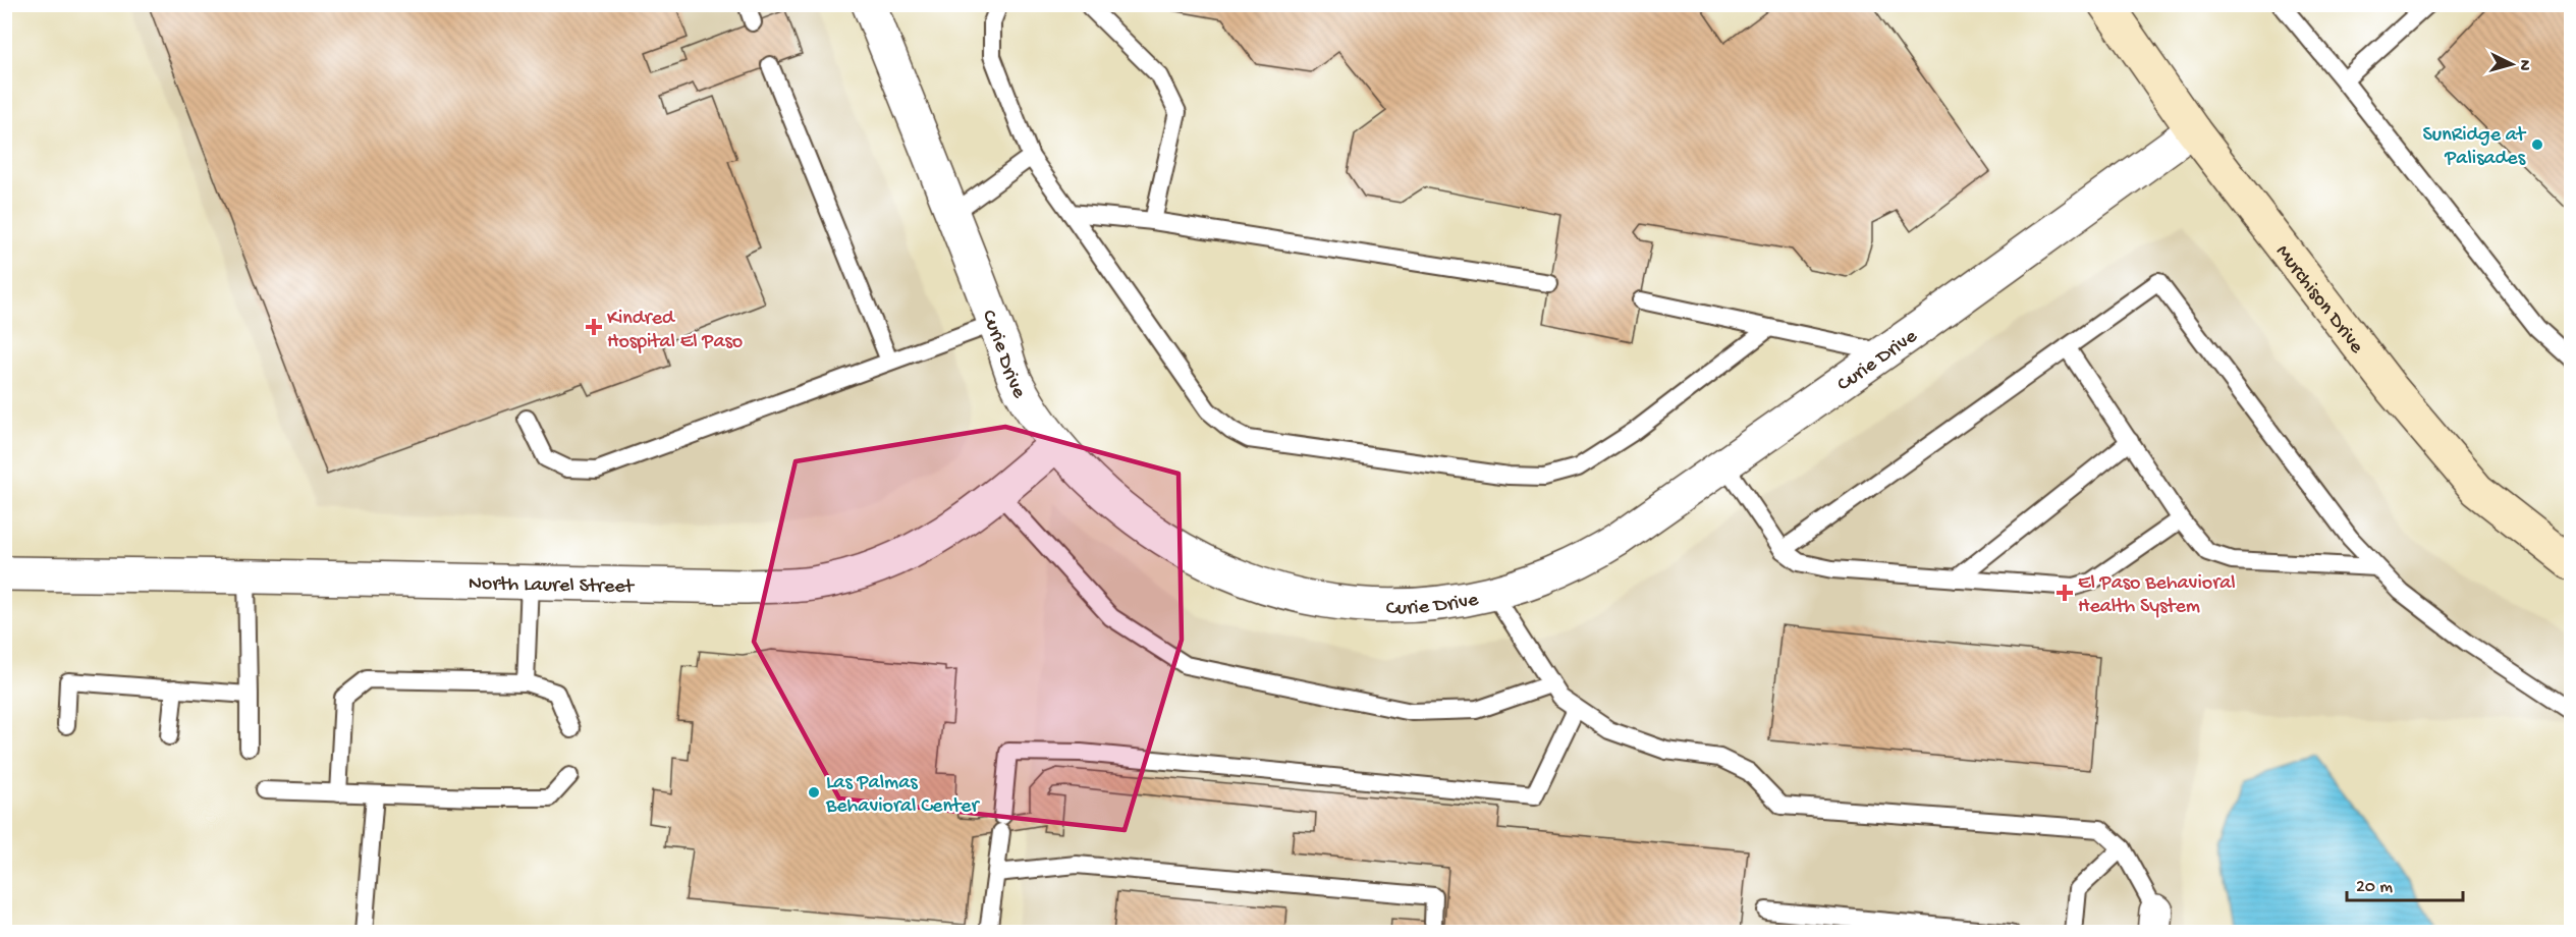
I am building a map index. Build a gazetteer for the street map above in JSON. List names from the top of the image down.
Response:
{
  "streets": {
    "main road": ["Murchison Drive"],
    "street": ["Curie Drive", "North Laurel Street"]
  },
  "crossings": [
    ["Murchison Drive", "Curie Drive"],
    ["Curie Drive", "North Laurel Street"]
  ],
  "places": {
    "other": ["SunRidge at Palisades", "Las Palmas Behavioral Center"],
    "health": ["Kindred Hospital El Paso", "El Paso Behavioral Health System"]
  },
  "scale_bar": "20 m",
  "north": "right"
}
